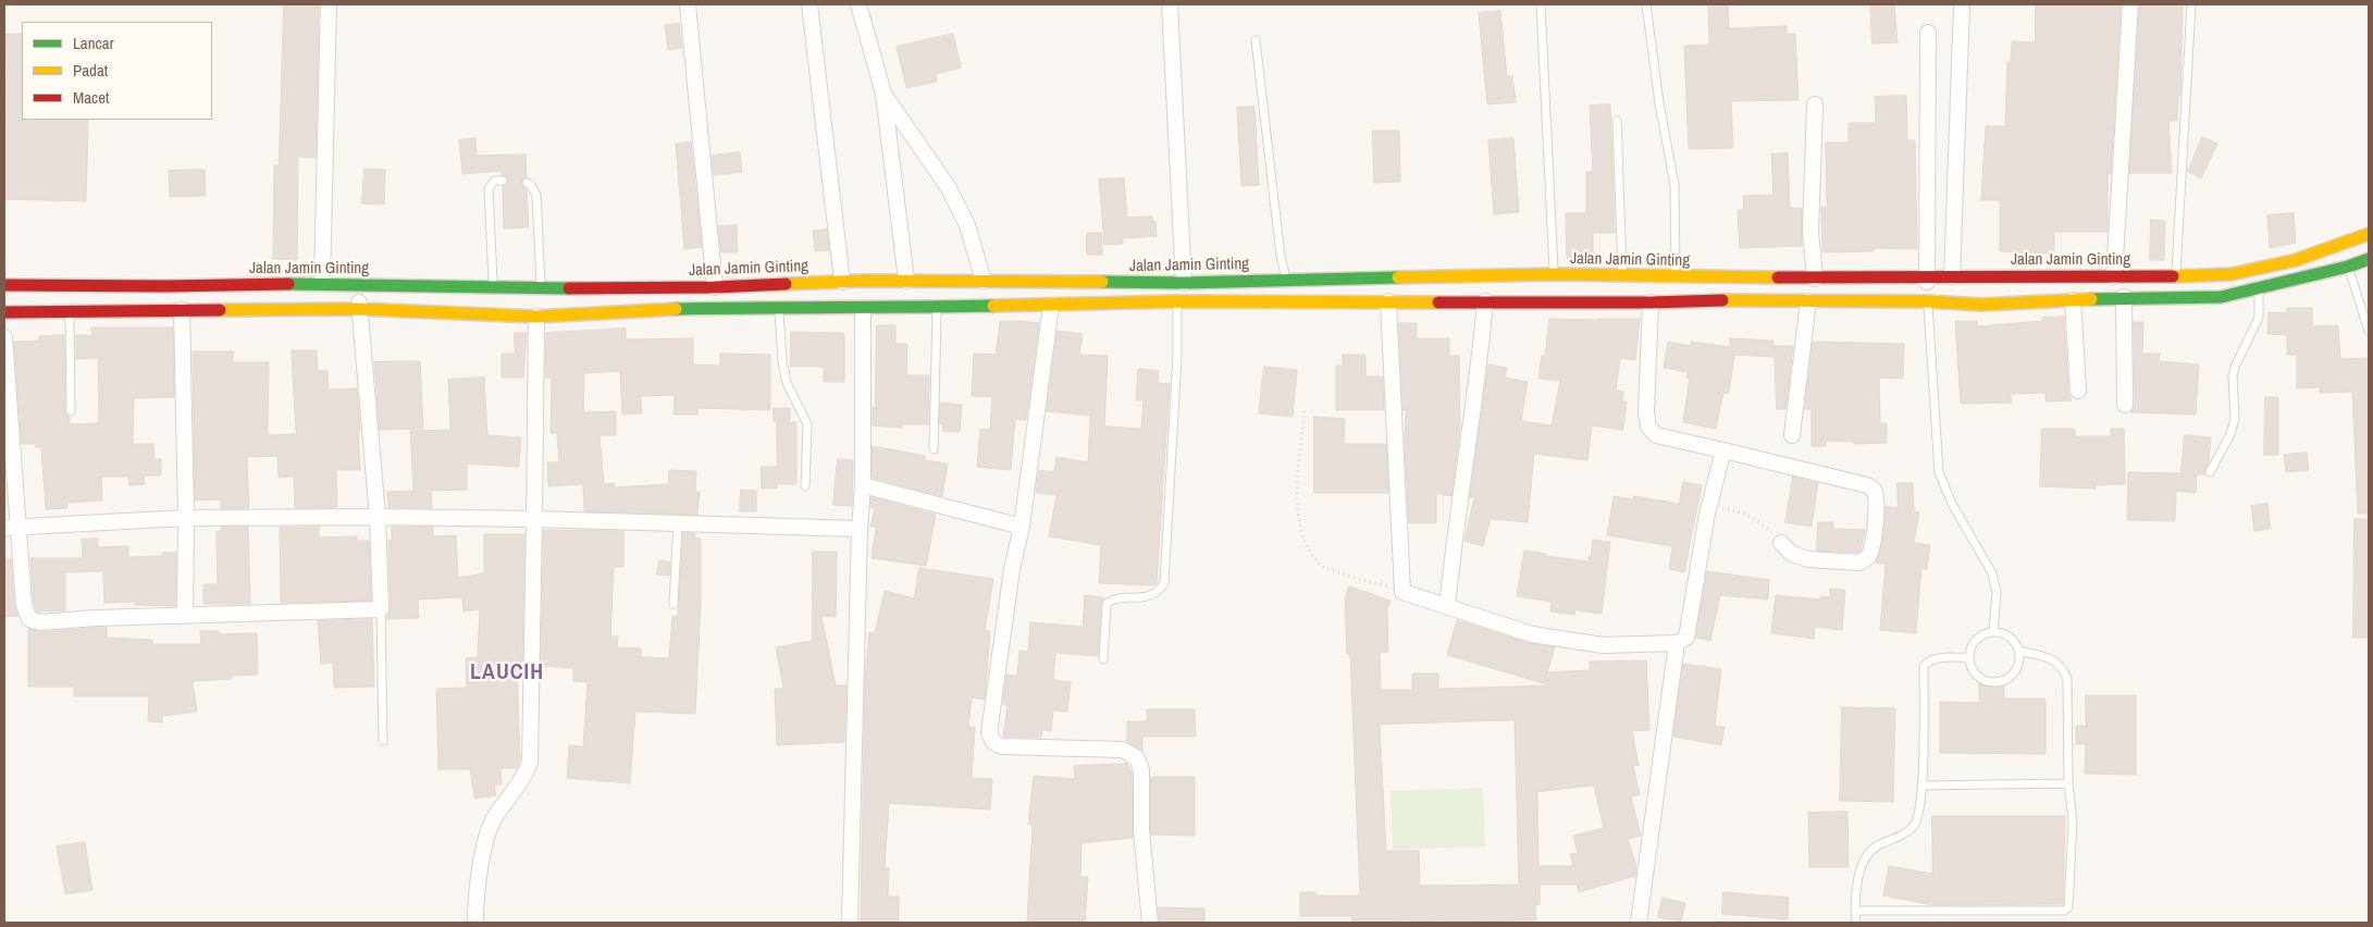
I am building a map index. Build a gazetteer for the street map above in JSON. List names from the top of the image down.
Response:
{
  "streets": {
    "highway": ["Jalan Jamin Ginting"]
  },
  "districts": ["LAUCIH"],
  "legend": ["Lancar", "Padat", "Macet"]
}
